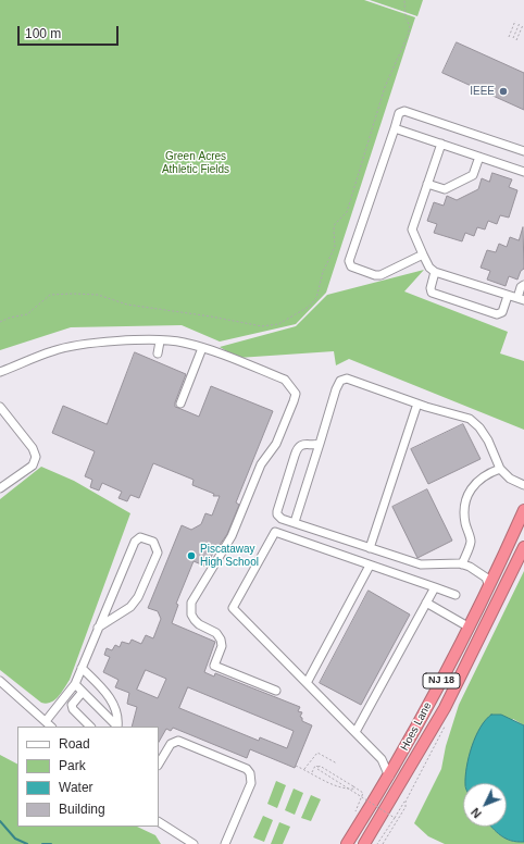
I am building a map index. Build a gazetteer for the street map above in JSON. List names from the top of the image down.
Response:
{
  "streets": {
    "highway": ["NJ 18", "Hoes Lane"]
  },
  "parks": ["Green Acres Athletic Fields"],
  "places": ["IEEE", "Piscataway High School"],
  "legend": [
    "Road",
    "Park",
    "Water",
    "Building"
  ],
  "scale_bar": "100 m",
  "north": "bottom left"
}
